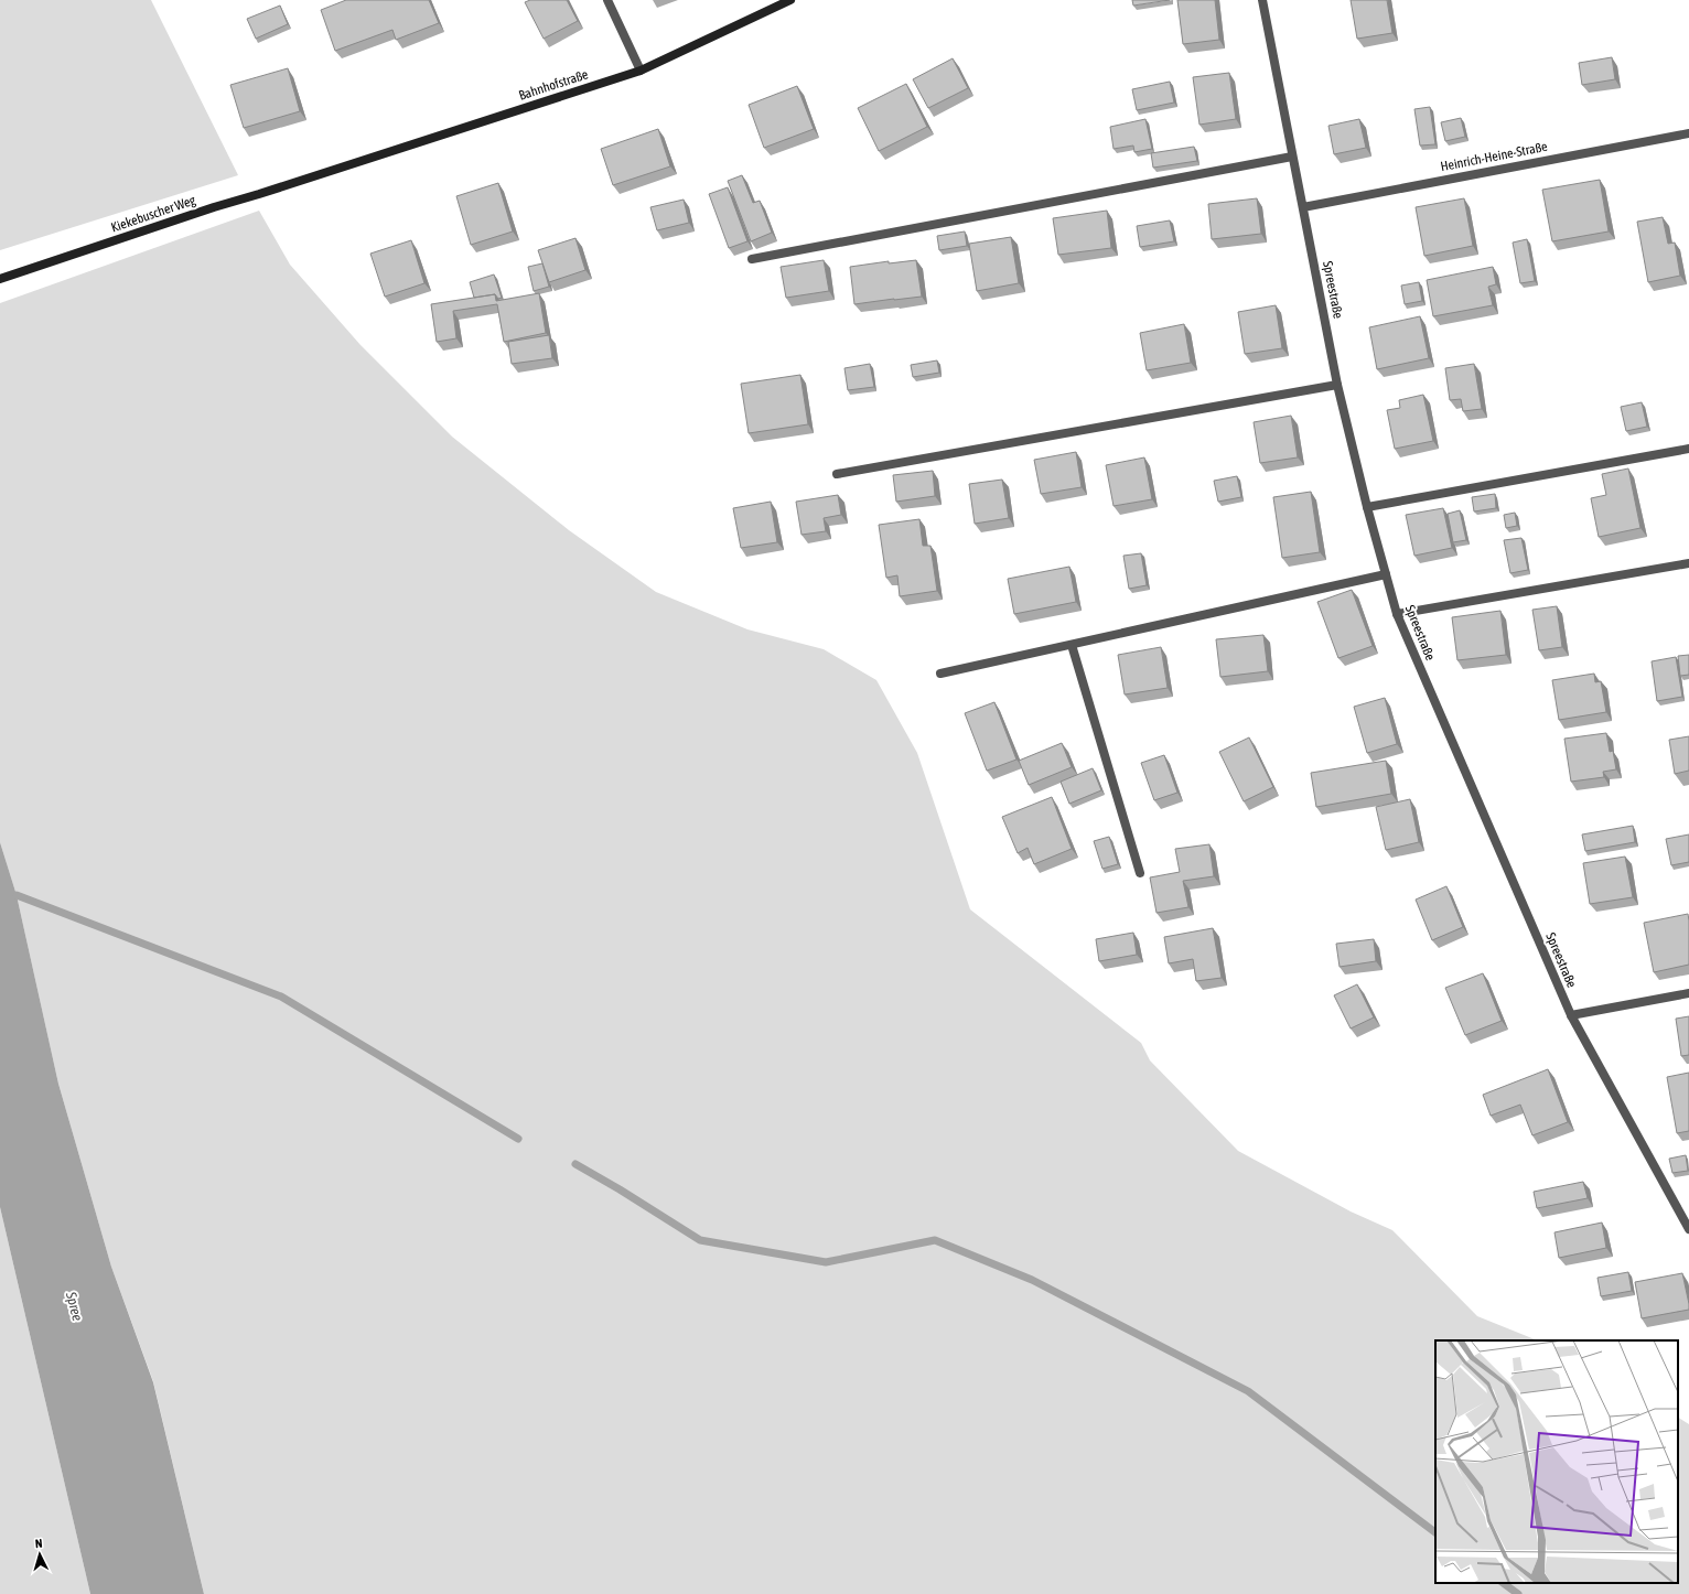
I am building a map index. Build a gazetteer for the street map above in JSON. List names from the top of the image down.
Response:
{
  "streets": {
    "main road": ["Bahnhofstraße", "Kiekebuscher Weg"],
    "street": ["Heinrich-Heine-Straße", "Spreestraße"]
  },
  "crossings": [
    ["Bahnhofstraße", "Kiekebuscher Weg"],
    ["Heinrich-Heine-Straße", "Spreestraße"]
  ],
  "water": ["Spree"],
  "north": "top"
}
